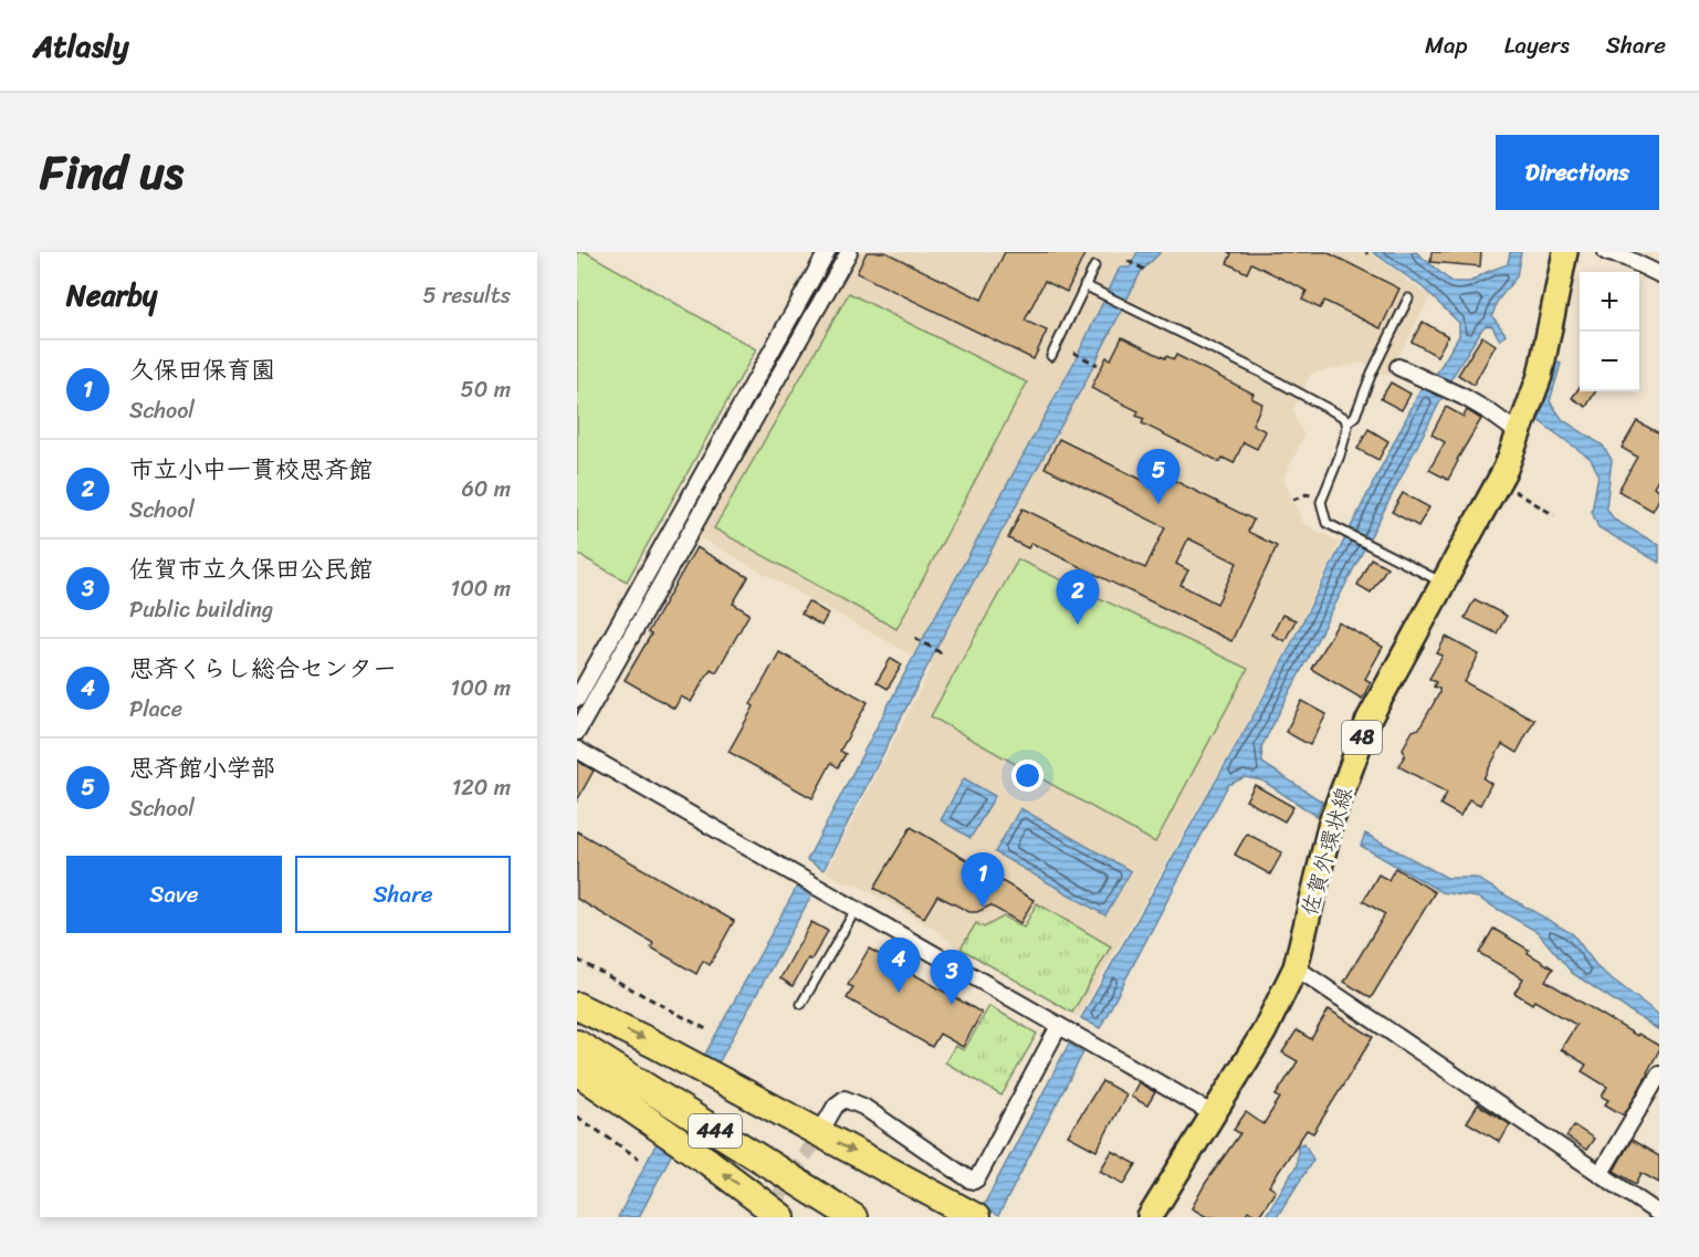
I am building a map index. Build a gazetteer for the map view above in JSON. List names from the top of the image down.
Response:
{
  "streets": {
    "highway": ["444"],
    "main road": ["48", "佐賀外環状線"]
  },
  "page": {
    "header": "Atlasly",
    "nav": ["Map", "Layers", "Share"],
    "title": "Find us",
    "buttons": [
      "Directions",
      ["Save", "Share"]
    ],
    "heading": ["Nearby", "5 results"],
    "map_buttons": ["+", "−"],
    "list": [
      {
        "mark": "1",
        "name": "久保田保育園",
        "note": "School",
        "value": "50 m"
      },
      {
        "mark": "2",
        "name": "市立小中一貫校思斉館",
        "note": "School",
        "value": "60 m"
      },
      {
        "mark": "3",
        "name": "佐賀市立久保田公民館",
        "note": "Public building",
        "value": "100 m"
      },
      {
        "mark": "4",
        "name": "思斉くらし総合センター",
        "note": "Place",
        "value": "100 m"
      },
      {
        "mark": "5",
        "name": "思斉館小学部",
        "note": "School",
        "value": "120 m"
      }
    ],
    "pins": [
      "5",
      "2",
      "1",
      "4",
      "3"
    ]
  }
}
